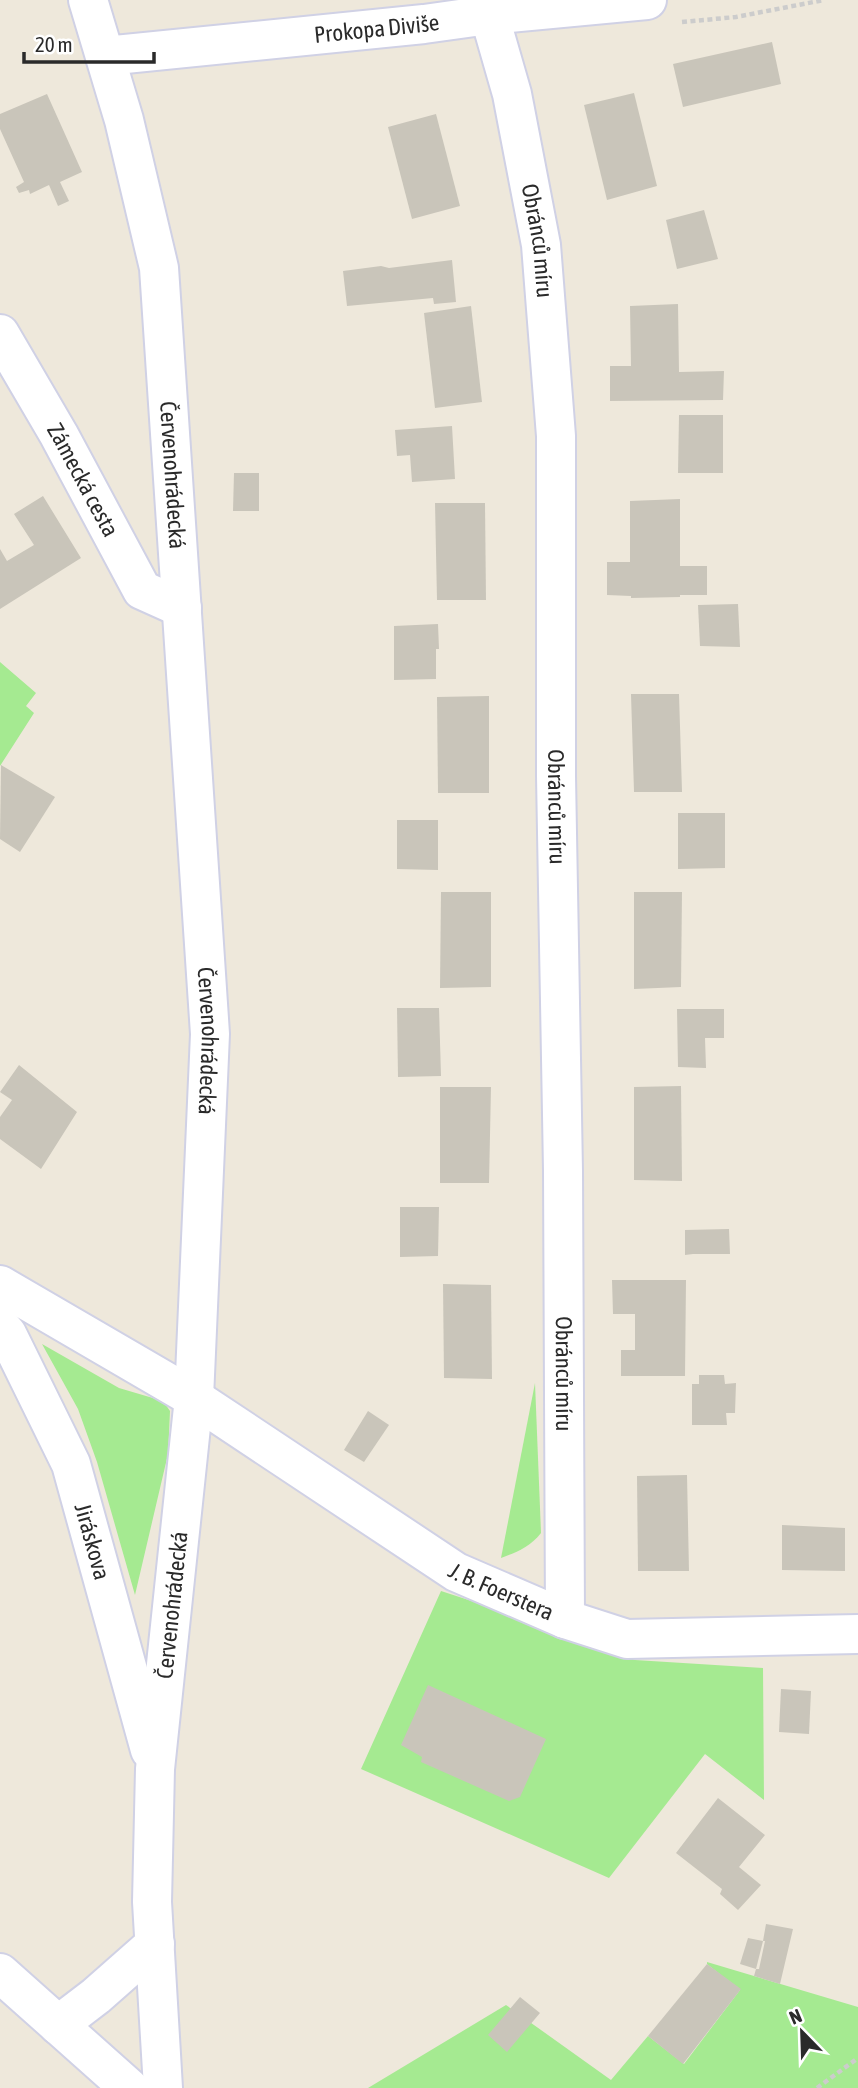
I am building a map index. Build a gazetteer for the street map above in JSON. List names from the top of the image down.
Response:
{
  "streets": {
    "street": [
      "Prokopa Diviše",
      "Obránců míru",
      "Červenohrádecká",
      "Zámecká cesta",
      "Jiráskova",
      "J. B. Foerstera"
    ]
  },
  "crossings": [
    ["Prokopa Diviše", "Obránců míru"],
    ["Prokopa Diviše", "Červenohrádecká"],
    ["Obránců míru", "J. B. Foerstera"],
    ["Červenohrádecká", "Zámecká cesta"],
    ["Červenohrádecká", "Jiráskova"],
    ["Červenohrádecká", "J. B. Foerstera"]
  ],
  "scale_bar": "20 m",
  "north": "top left"
}
